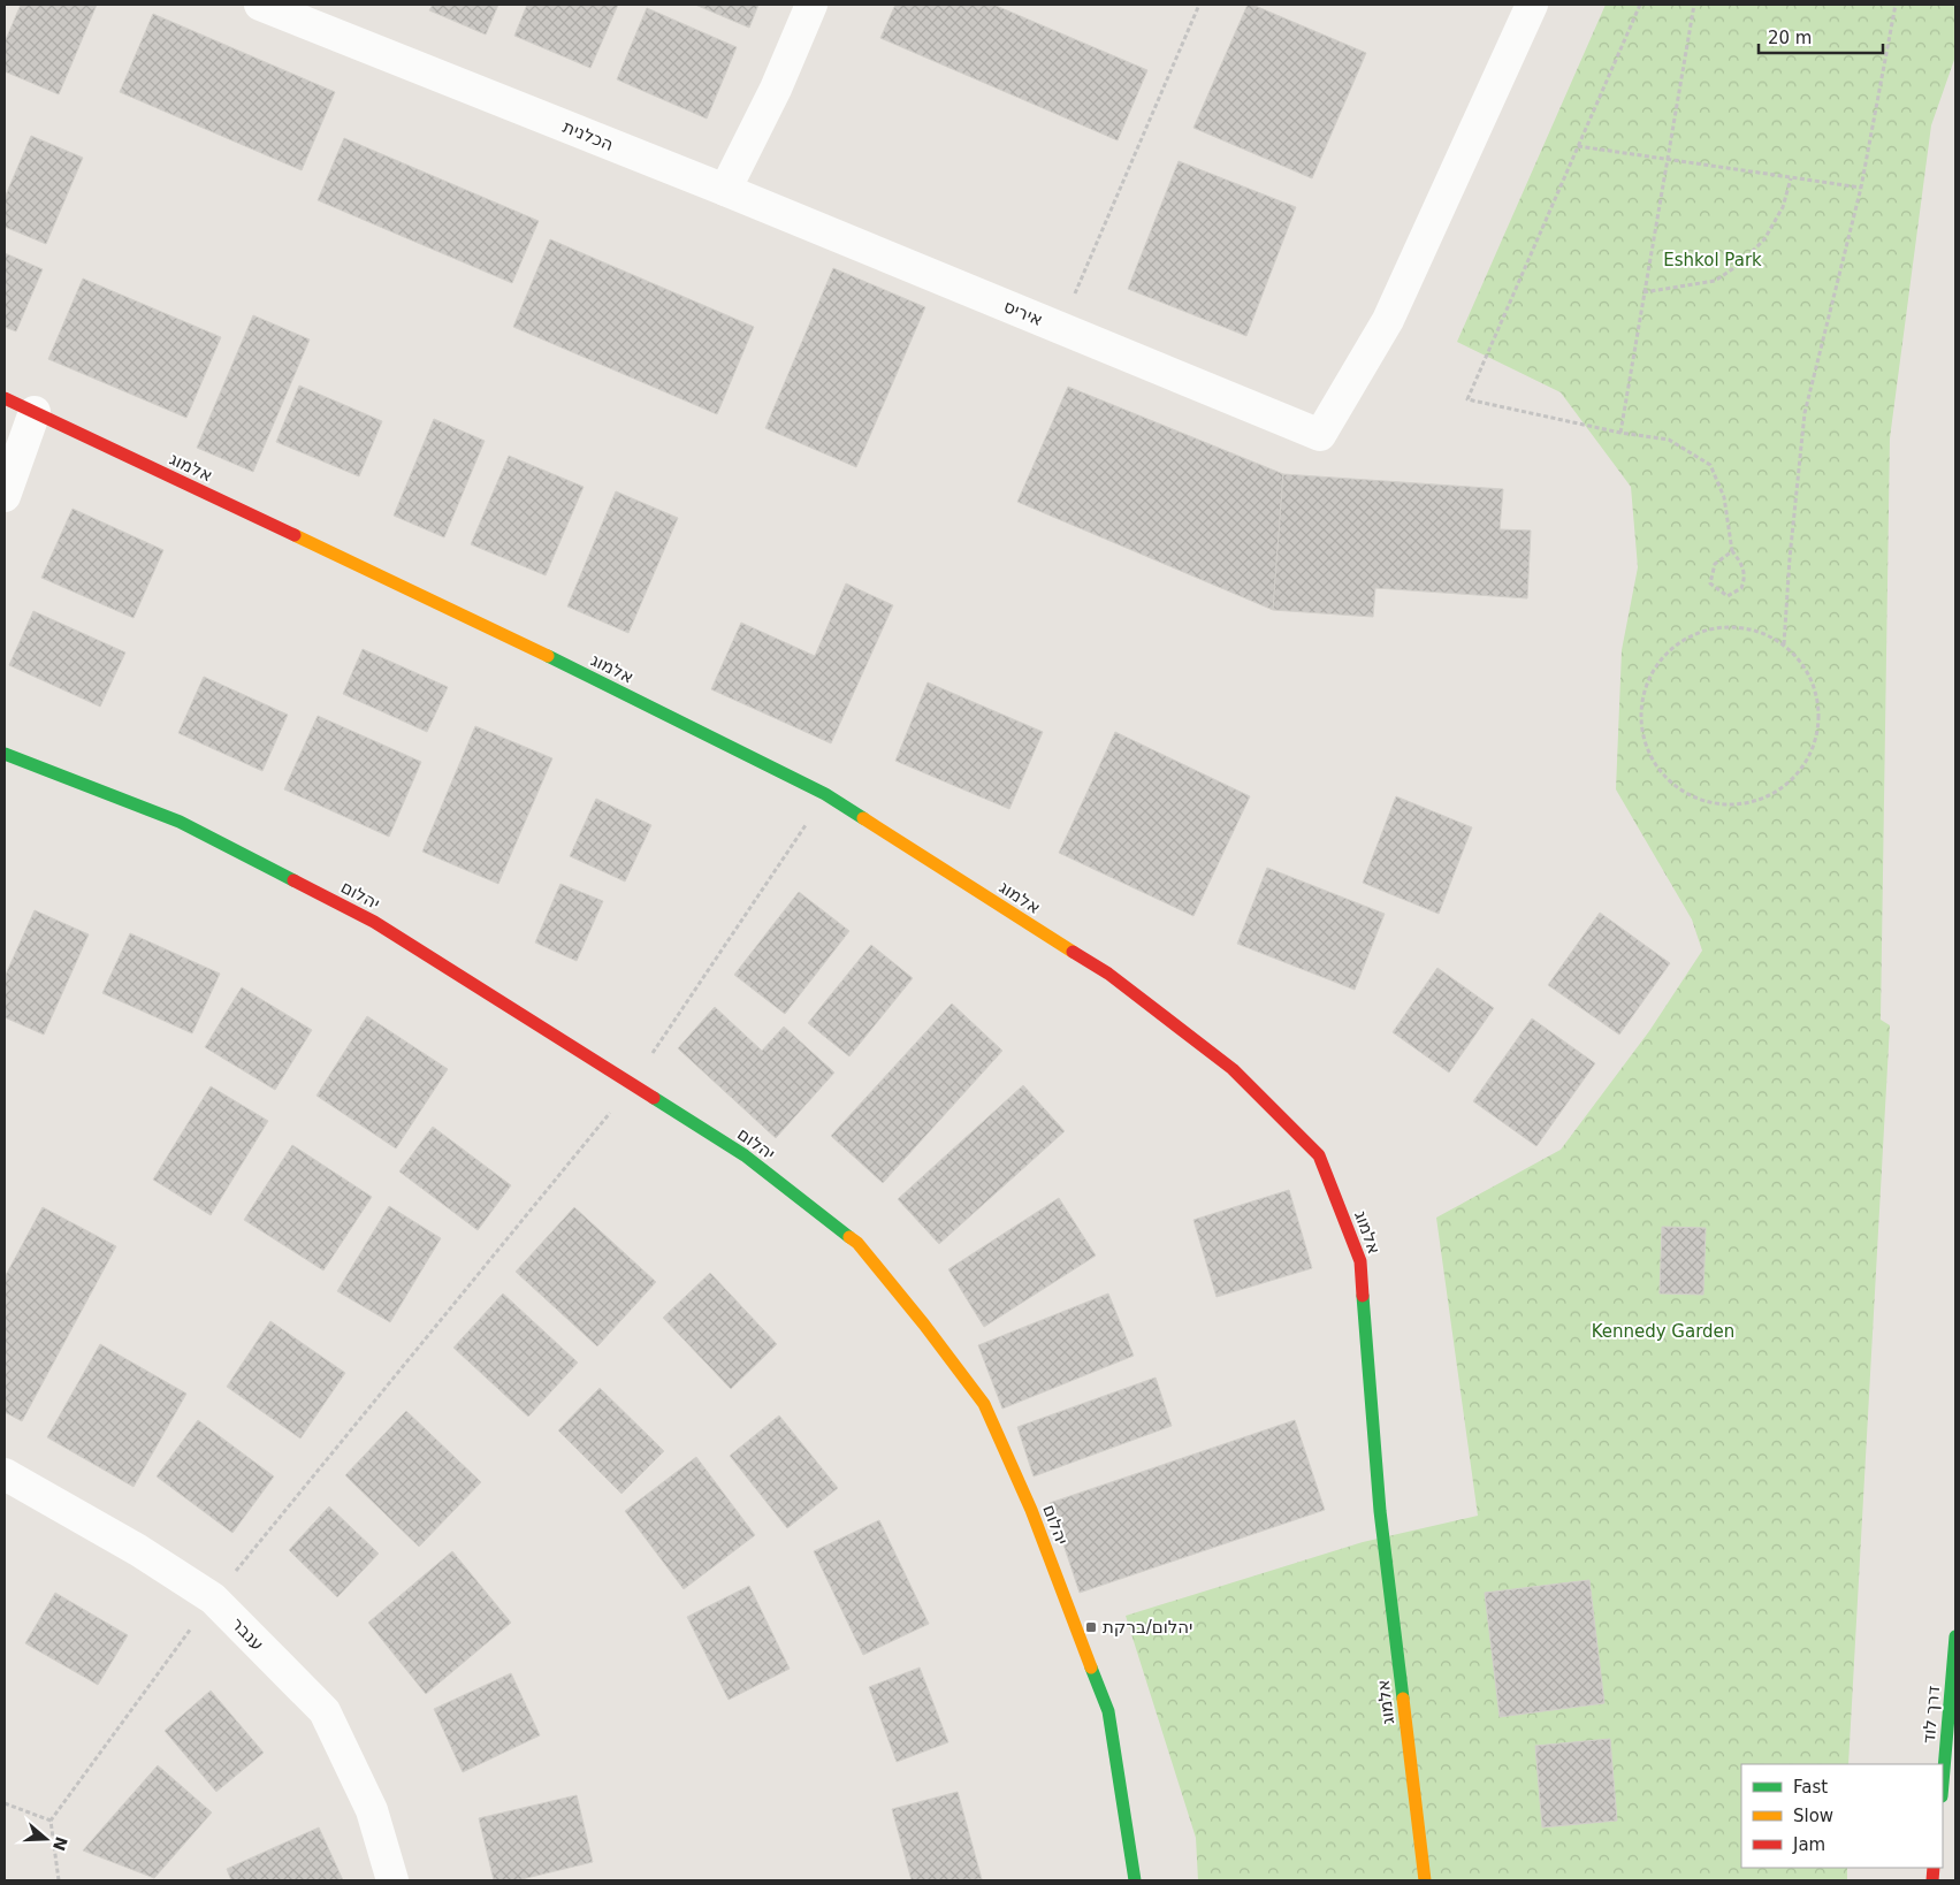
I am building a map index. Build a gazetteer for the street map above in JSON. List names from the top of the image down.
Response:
{
  "streets": {
    "street": [
      "הכלנית",
      "איריס",
      "אלמוג",
      "יהלום",
      "ענבר",
      "דרך לוד"
    ]
  },
  "crossings": [
    ["הכלנית", "איריס"]
  ],
  "parks": ["Eshkol Park", "Kennedy Garden"],
  "places": {
    "transit": ["יהלום/ברקת"]
  },
  "legend": ["Fast", "Slow", "Jam"],
  "scale_bar": "20 m",
  "north": "right"
}
